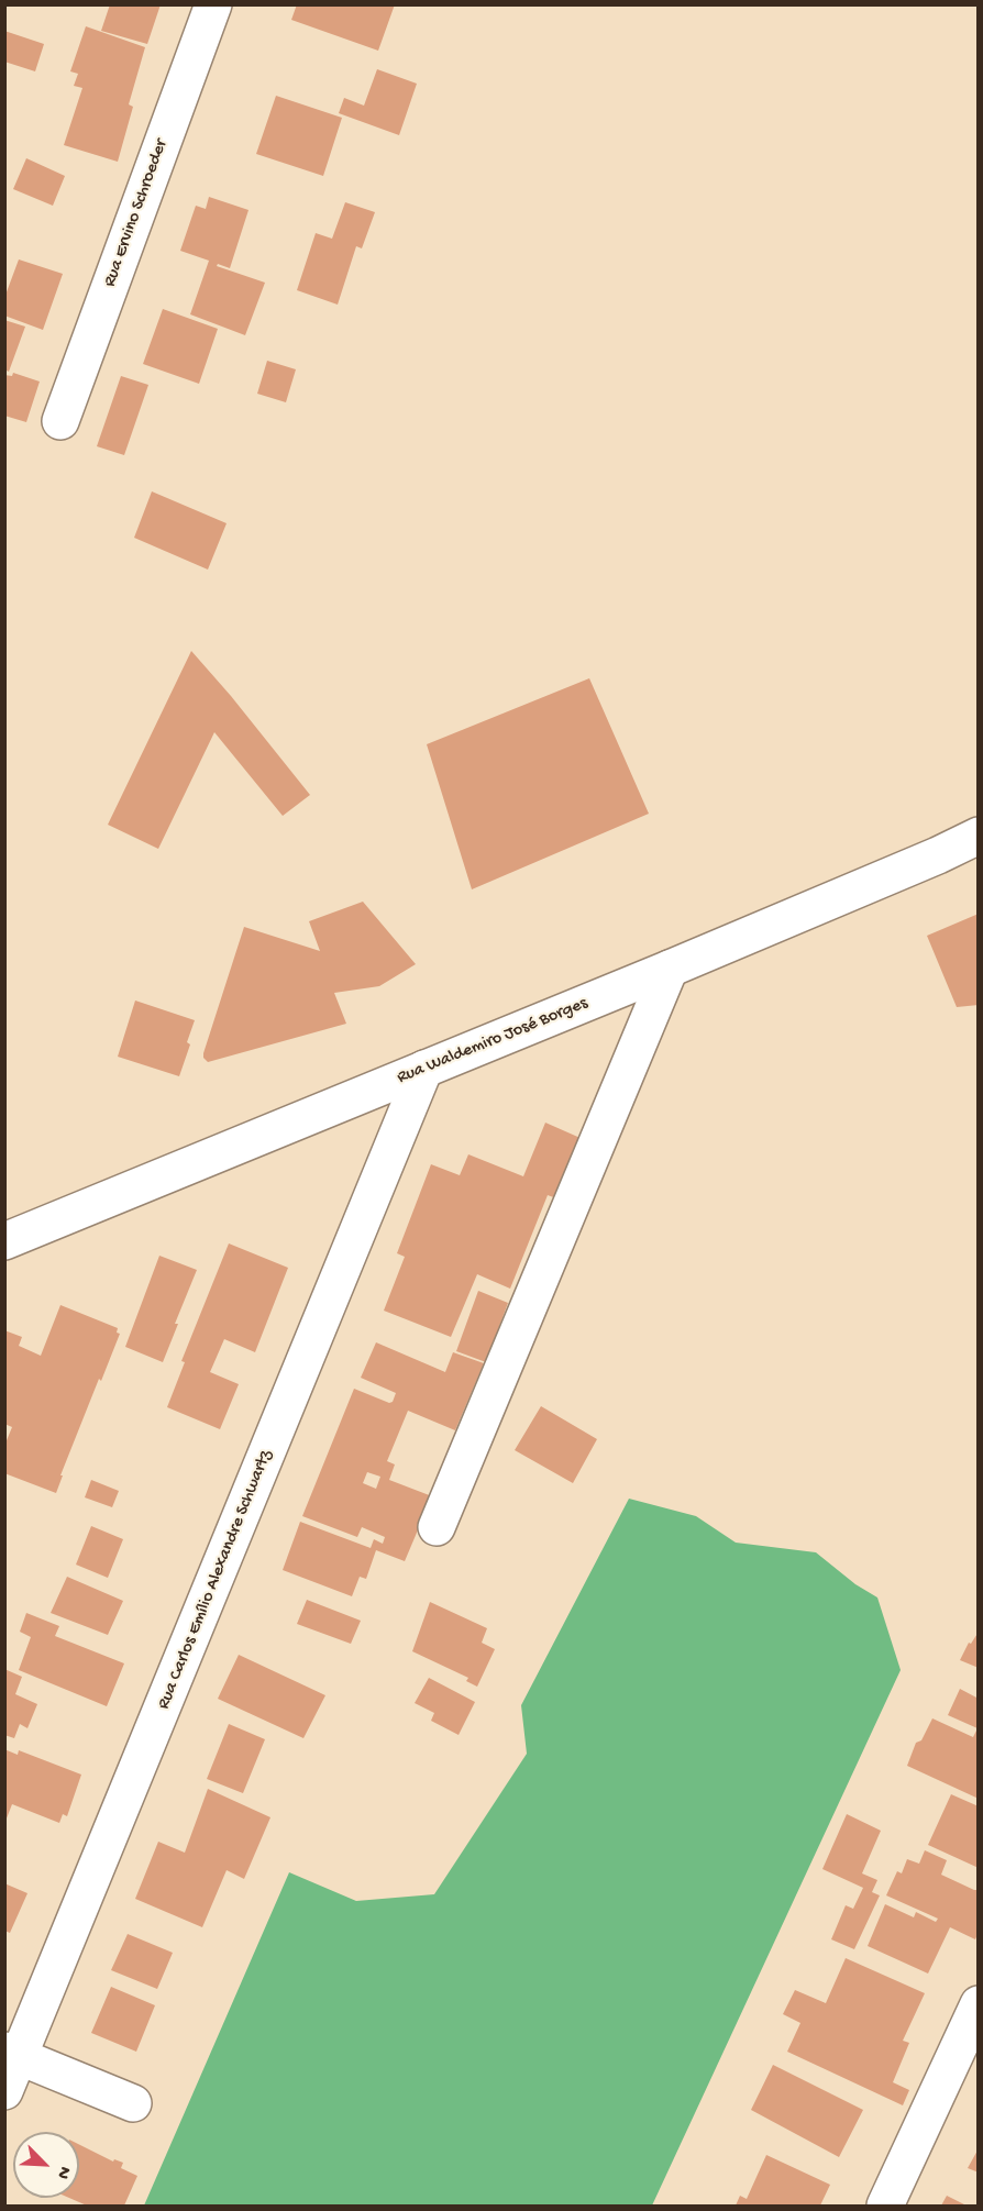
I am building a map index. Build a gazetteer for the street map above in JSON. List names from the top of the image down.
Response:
{
  "streets": {
    "street": ["Rua Ervino Schroeder", "Rua Waldemiro José Borges", "Rua Carlos Emílio Alexandre Schwartz"]
  },
  "crossings": [
    ["Rua Waldemiro José Borges", "Rua Carlos Emílio Alexandre Schwartz"]
  ],
  "north": "bottom right"
}
